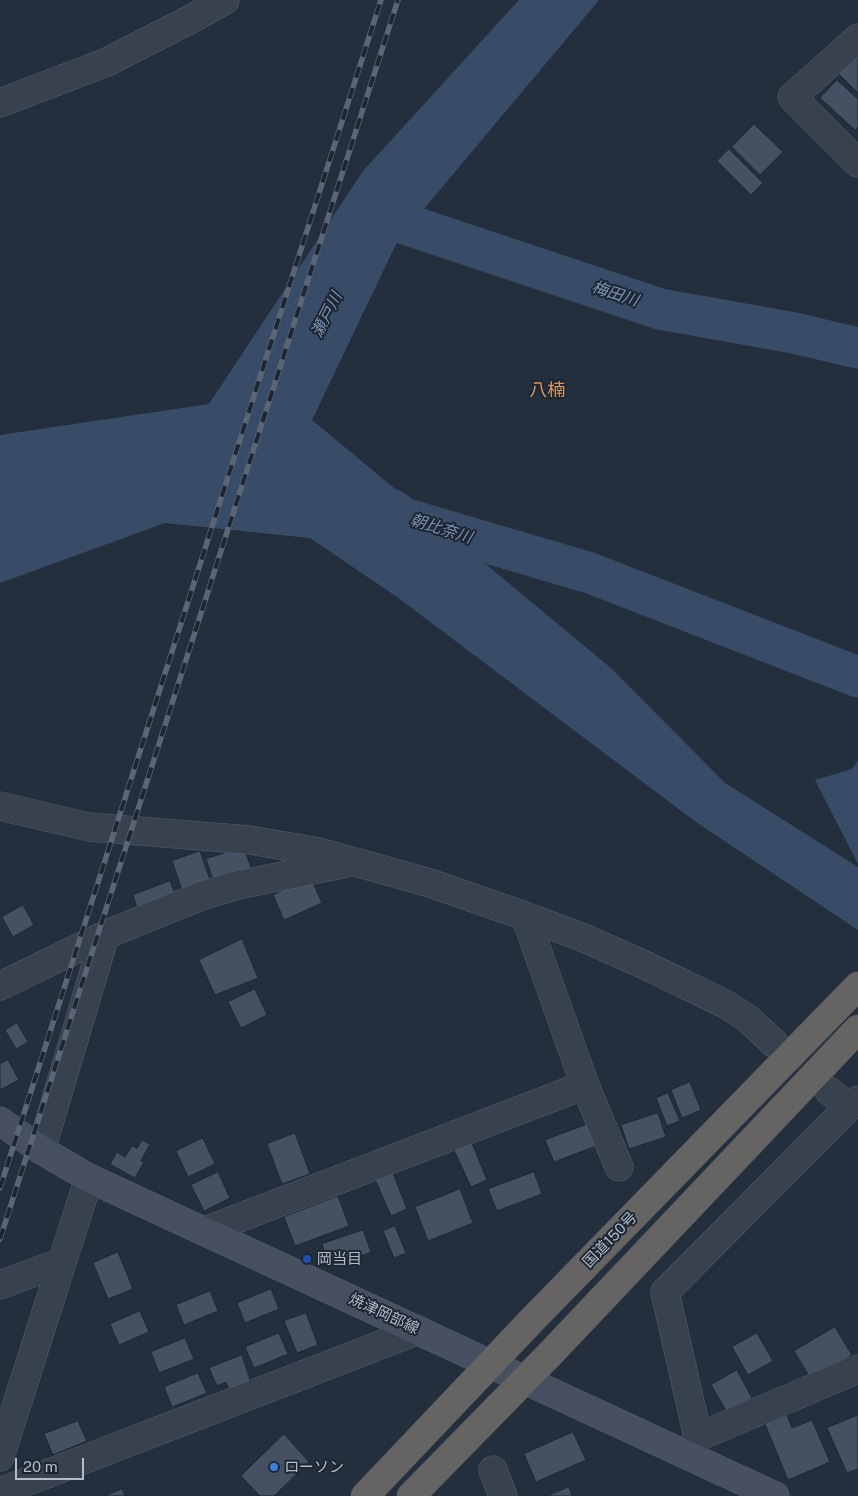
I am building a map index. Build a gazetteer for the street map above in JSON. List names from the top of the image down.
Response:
{
  "streets": {
    "highway": ["国道150号"],
    "main road": ["焼津岡部線"]
  },
  "crossings": [
    ["国道150号", "焼津岡部線"]
  ],
  "districts": ["八楠"],
  "water": ["梅田川", "瀬戸川", "朝比奈川"],
  "places": ["岡当目", "ローソン"],
  "scale_bar": "20 m"
}
